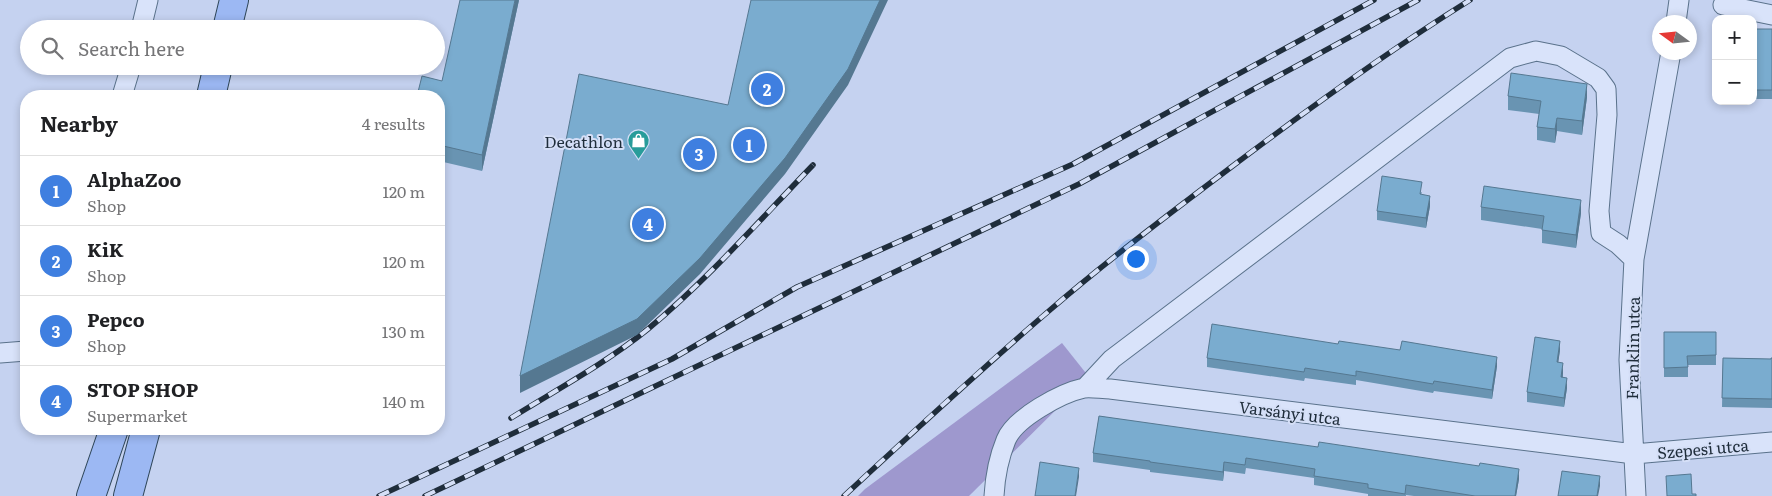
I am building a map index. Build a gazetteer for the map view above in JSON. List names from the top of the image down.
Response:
{
  "streets": {
    "street": ["Franklin utca", "Varsányi utca", "Szepesi utca"]
  },
  "crossings": [
    ["Franklin utca", "Varsányi utca"],
    ["Franklin utca", "Szepesi utca"],
    ["Varsányi utca", "Szepesi utca"]
  ],
  "places": {
    "shop": ["Decathlon"]
  },
  "north": "left",
  "page": {
    "map_buttons": ["+", "−"],
    "search": "Search here",
    "pins": [
      "2",
      "1",
      "3",
      "4"
    ],
    "heading": ["Nearby", "4 results"],
    "list": [
      {
        "mark": "1",
        "name": "AlphaZoo",
        "note": "Shop",
        "value": "120 m"
      },
      {
        "mark": "2",
        "name": "KiK",
        "note": "Shop",
        "value": "120 m"
      },
      {
        "mark": "3",
        "name": "Pepco",
        "note": "Shop",
        "value": "130 m"
      },
      {
        "mark": "4",
        "name": "STOP SHOP",
        "note": "Supermarket",
        "value": "140 m"
      }
    ]
  }
}
